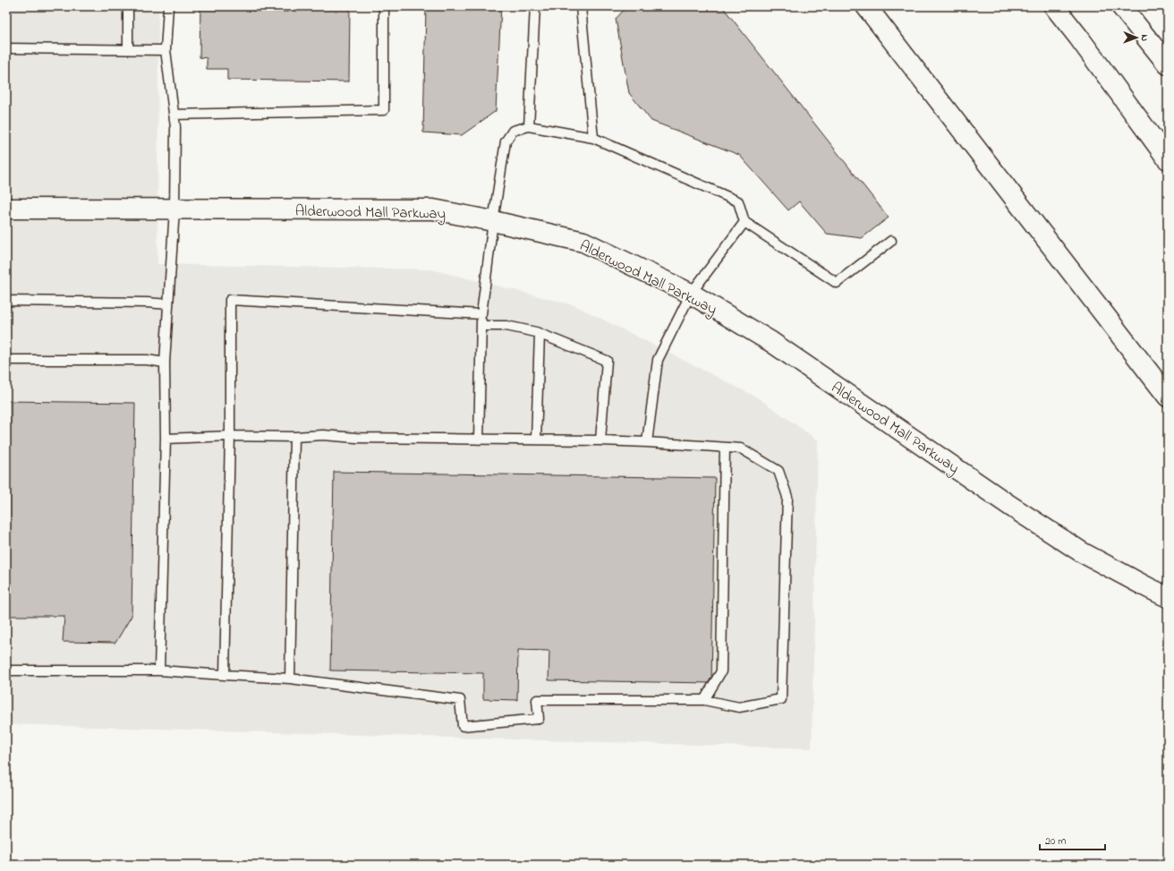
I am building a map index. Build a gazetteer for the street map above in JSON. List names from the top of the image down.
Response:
{
  "streets": {
    "main road": ["Alderwood Mall Parkway"]
  },
  "scale_bar": "20 m",
  "north": "right"
}
